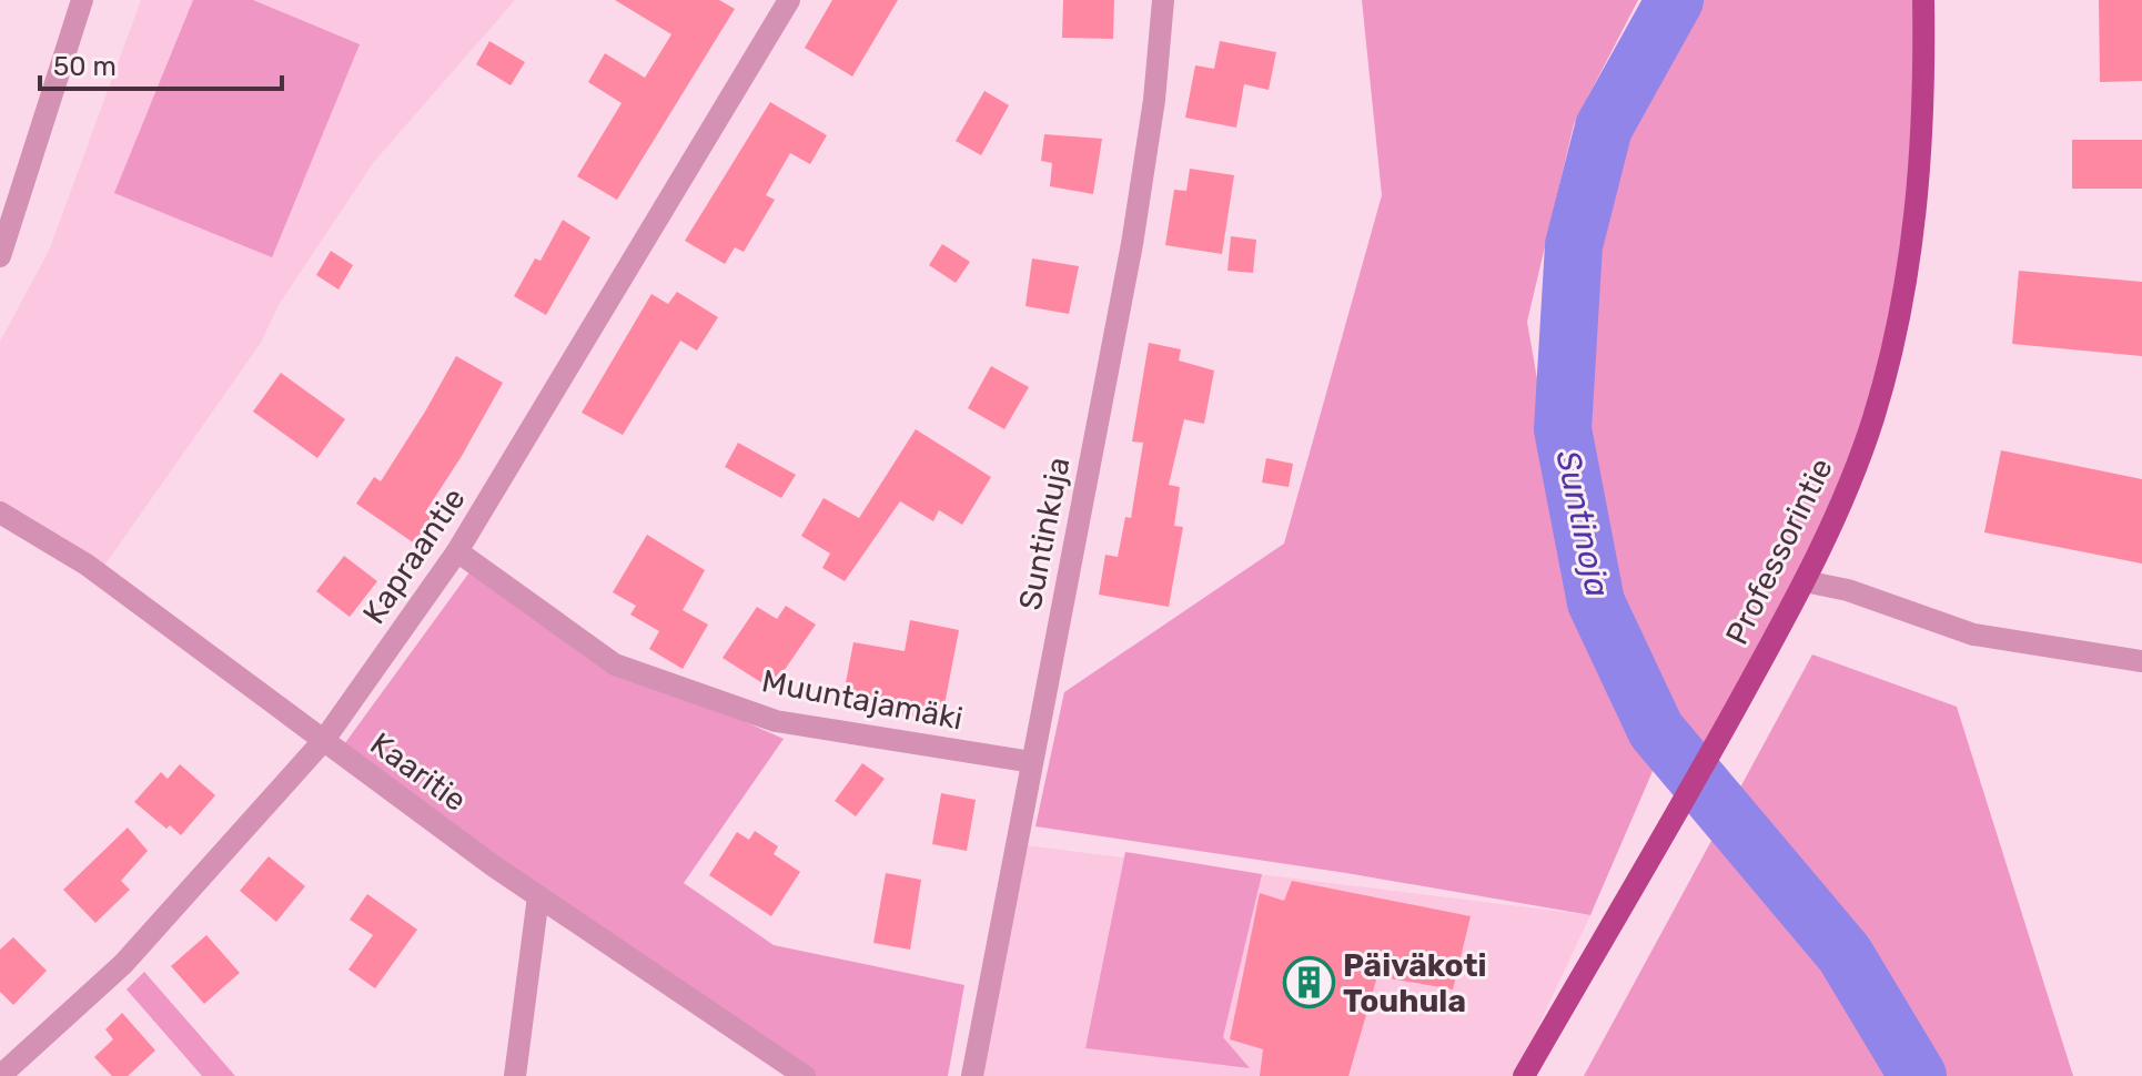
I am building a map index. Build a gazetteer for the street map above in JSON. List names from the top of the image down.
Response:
{
  "streets": {
    "main road": ["Professorintie"],
    "street": [
      "Suntinkuja",
      "Kapraantie",
      "Muuntajamäki",
      "Kaaritie"
    ]
  },
  "crossings": [
    ["Suntinkuja", "Muuntajamäki"],
    ["Kapraantie", "Muuntajamäki"],
    ["Kapraantie", "Kaaritie"]
  ],
  "water": ["Suntinoja"],
  "places": {
    "building": ["Päiväkoti Touhula"]
  },
  "scale_bar": "50 m"
}
